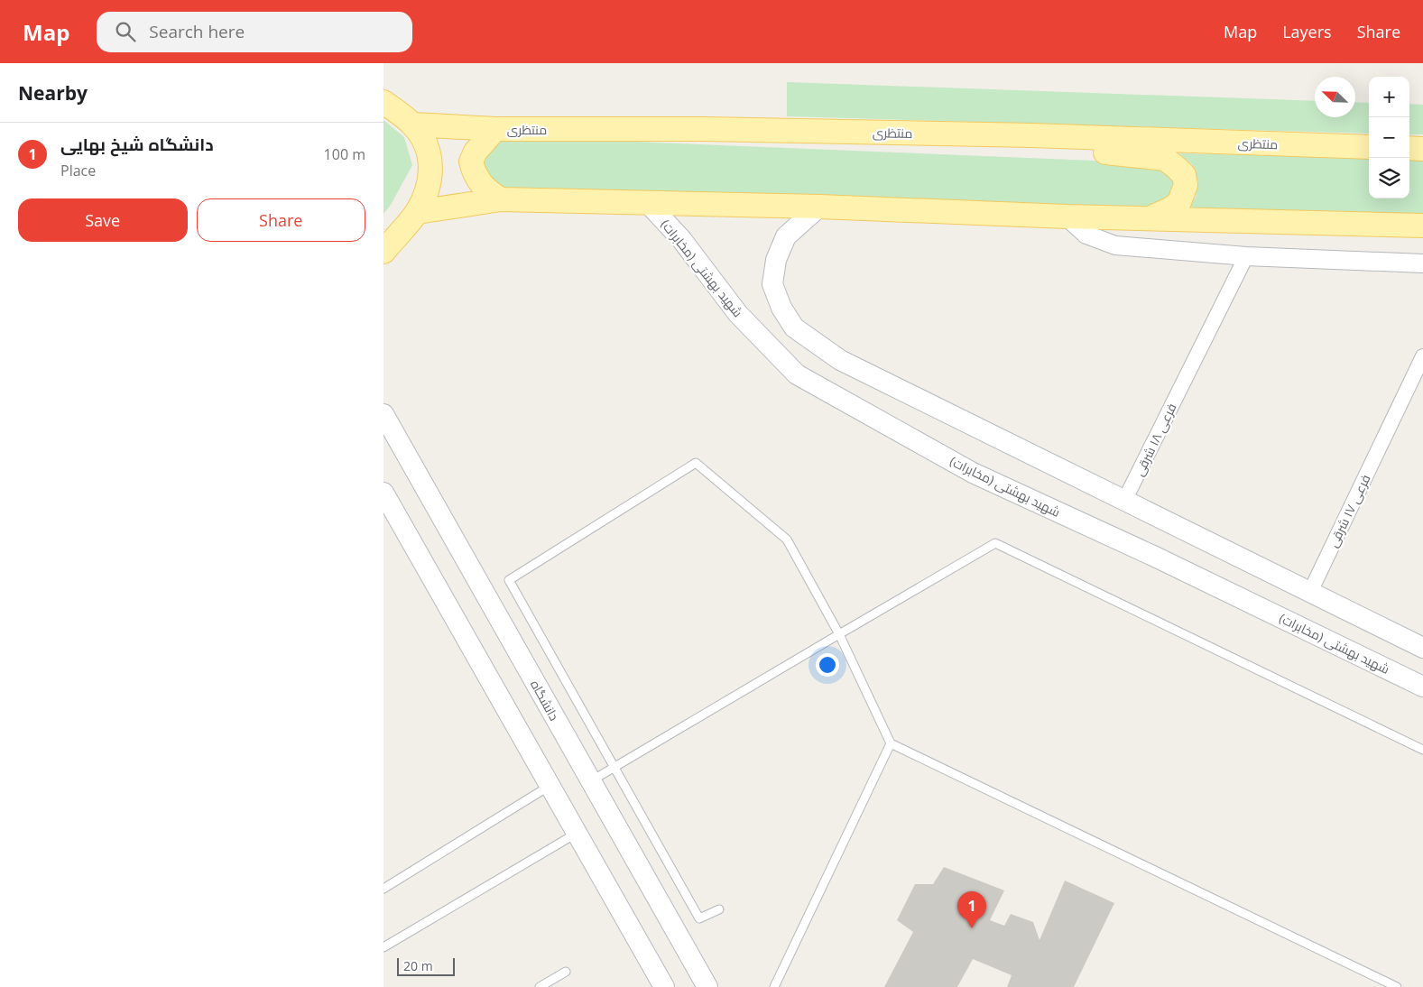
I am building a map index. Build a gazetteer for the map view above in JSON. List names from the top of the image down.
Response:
{
  "streets": {
    "main road": ["منتظری", "شهید بهشتی (مخابرات)", "دانشگاه"],
    "street": ["فرعی ۱۸ شرقی", "فرعی ۱۷ شرقی"]
  },
  "scale_bar": "20 m",
  "north": "top left",
  "page": {
    "header": "Map",
    "search": "Search here",
    "nav": ["Map", "Layers", "Share"],
    "heading": "Nearby",
    "map_buttons": ["+", "−"],
    "list": [
      {
        "mark": "1",
        "name": "دانشگاه شیخ بهایی",
        "note": "Place",
        "value": "100 m"
      }
    ],
    "buttons": ["Save", "Share"],
    "pins": "1",
    "scale": "20 m"
  }
}
